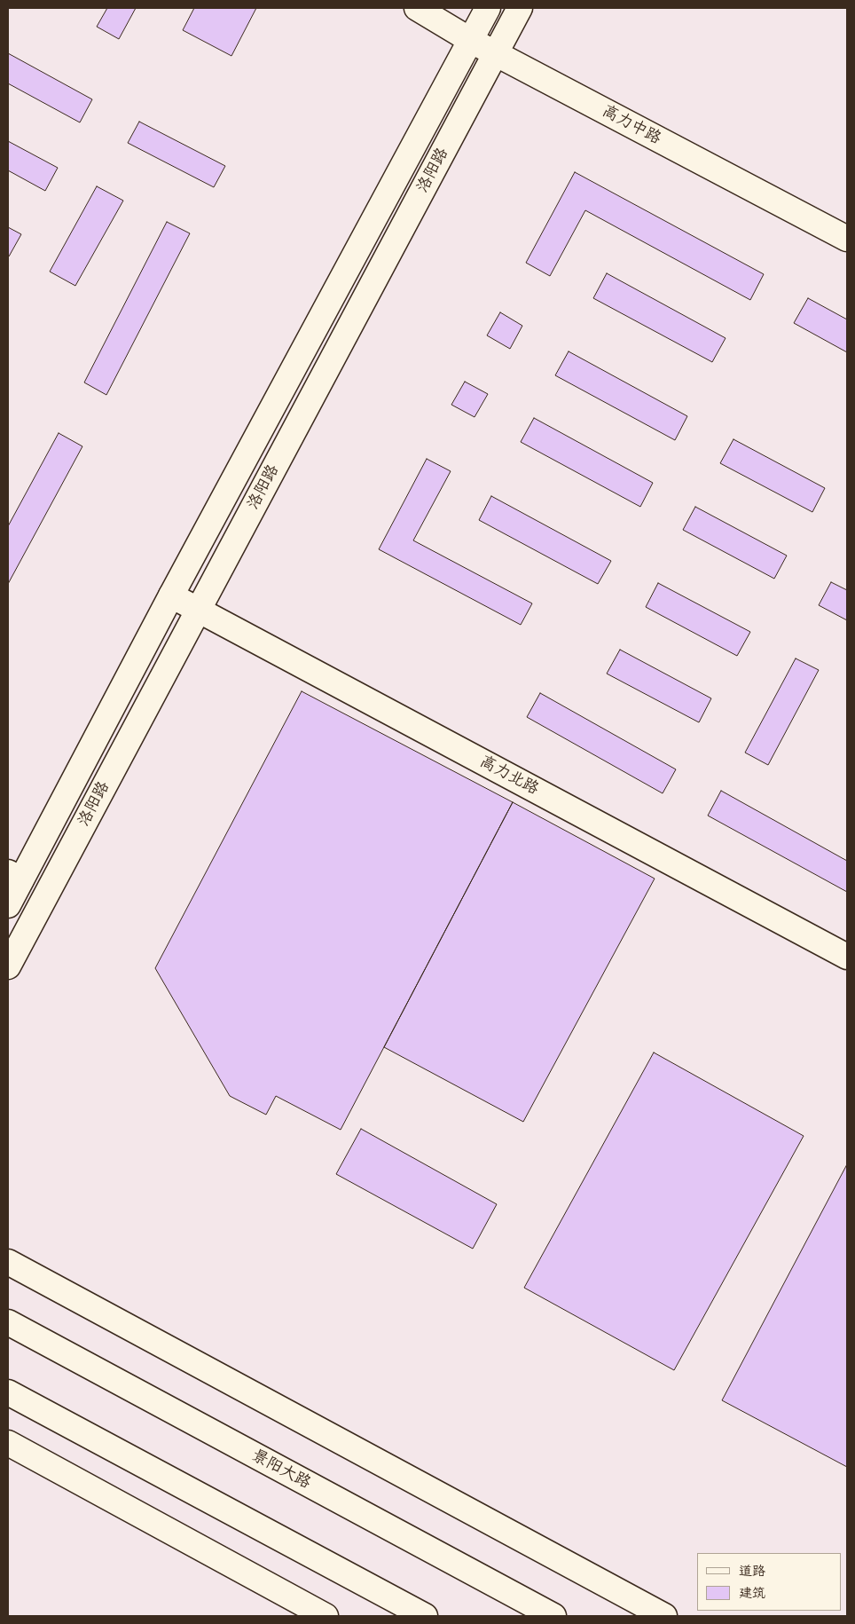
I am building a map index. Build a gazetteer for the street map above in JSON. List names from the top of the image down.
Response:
{
  "streets": {
    "street": [
      "高力中路",
      "洛阳路",
      "高力北路",
      "景阳大路"
    ]
  },
  "crossings": [
    ["高力中路", "洛阳路"],
    ["洛阳路", "高力北路"]
  ],
  "legend": ["道路", "建筑"]
}
